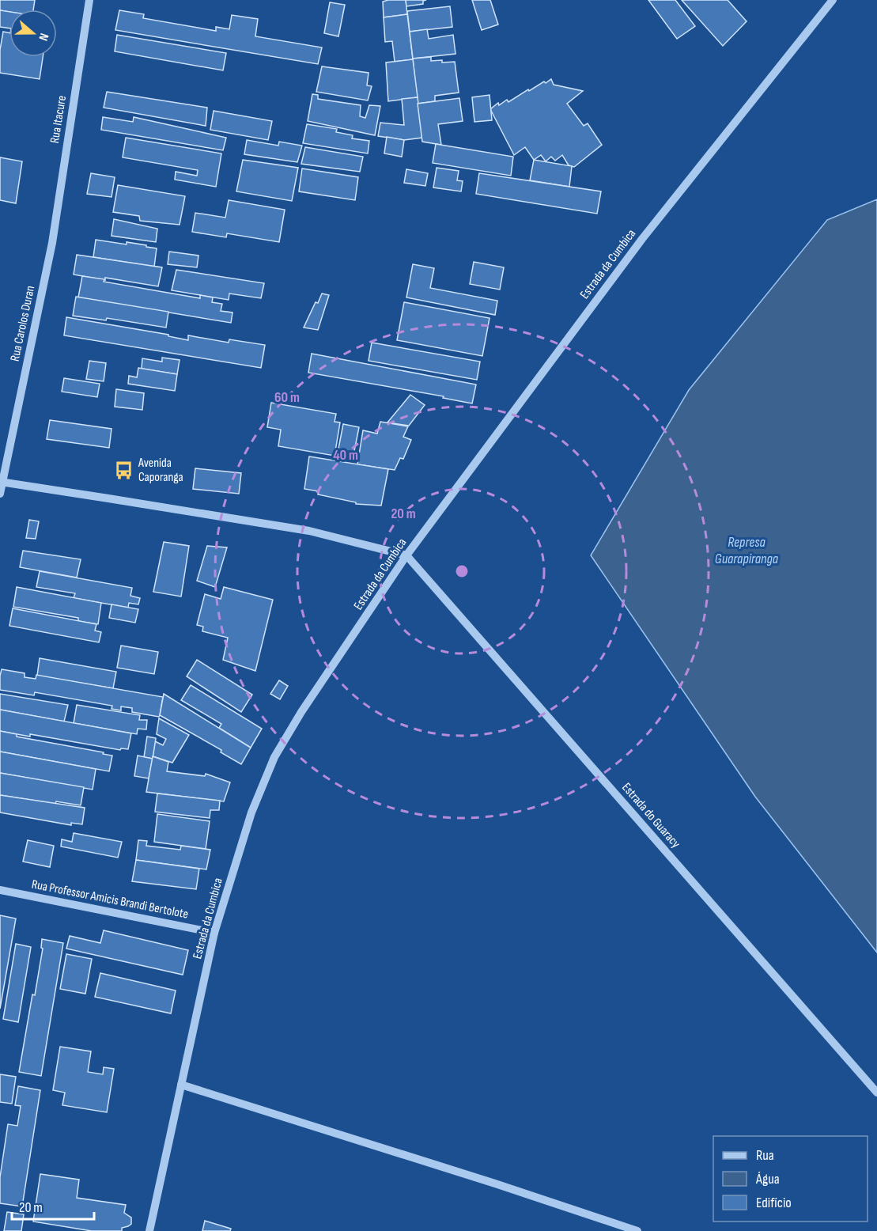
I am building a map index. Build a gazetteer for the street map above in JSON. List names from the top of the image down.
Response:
{
  "streets": {
    "street": [
      "Rua Itacure",
      "Estrada da Cumbica",
      "Rua Carolos Duran",
      "Estrada do Guaracy",
      "Rua Professor Amicis Brandi Bertolote"
    ]
  },
  "crossings": [
    ["Rua Itacure", "Rua Carolos Duran"],
    ["Estrada da Cumbica", "Estrada do Guaracy"],
    ["Estrada da Cumbica", "Rua Professor Amicis Brandi Bertolote"]
  ],
  "water": ["Represa Guarapiranga"],
  "places": {
    "bus stop": ["Avenida Caporanga"]
  },
  "legend": ["Rua", "Água", "Edifício"],
  "scale_bar": "20 m",
  "north": "right",
  "rings": ["60 m", "40 m", "20 m"]
}
